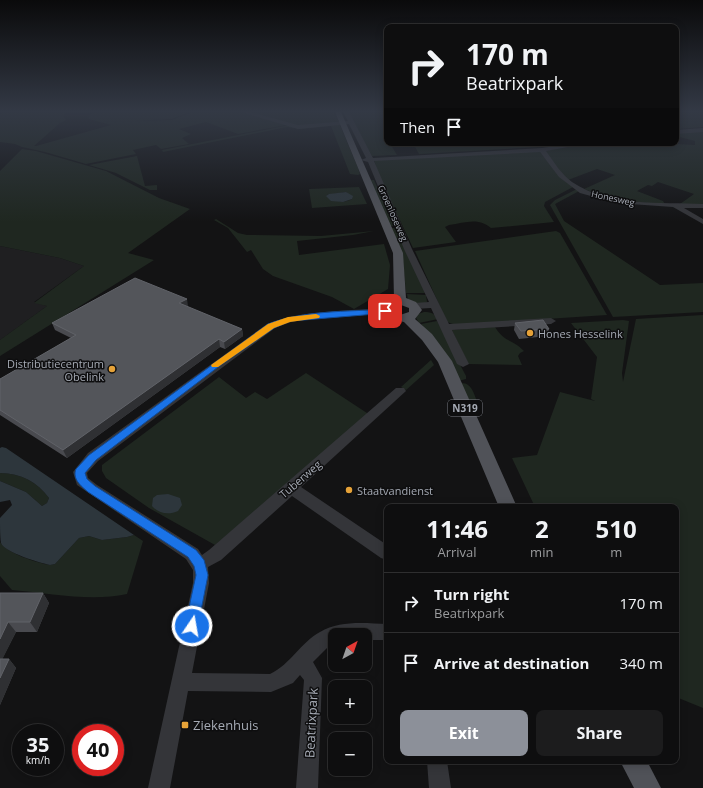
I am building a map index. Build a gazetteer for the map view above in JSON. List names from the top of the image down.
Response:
{
  "streets": {
    "main road": ["Groenloseweg", "N319"],
    "street": ["Honesweg", "Tuberweg", "Beatrixpark"]
  },
  "crossings": [
    ["Groenloseweg", "N319"]
  ],
  "places": {
    "other": ["Hones Hesselink", "Distributiecentrum Obelink", "Staatvandienst"],
    "transit": ["Ziekenhuis"]
  },
  "north": "top right",
  "page": {
    "turn": ["170 m", "Beatrixpark"],
    "then": "Then",
    "eta": [
      "11:46",
      "Arrival",
      "2",
      "min",
      "510",
      "m"
    ],
    "list": [
      {
        "name": "Turn right",
        "note": "Beatrixpark",
        "value": "170 m"
      },
      {
        "name": "Arrive at destination",
        "value": "340 m"
      }
    ],
    "map_buttons": ["+", "−"],
    "buttons": ["Exit", "Share"],
    "speed": "35 km/h",
    "limit": "40"
  }
}
